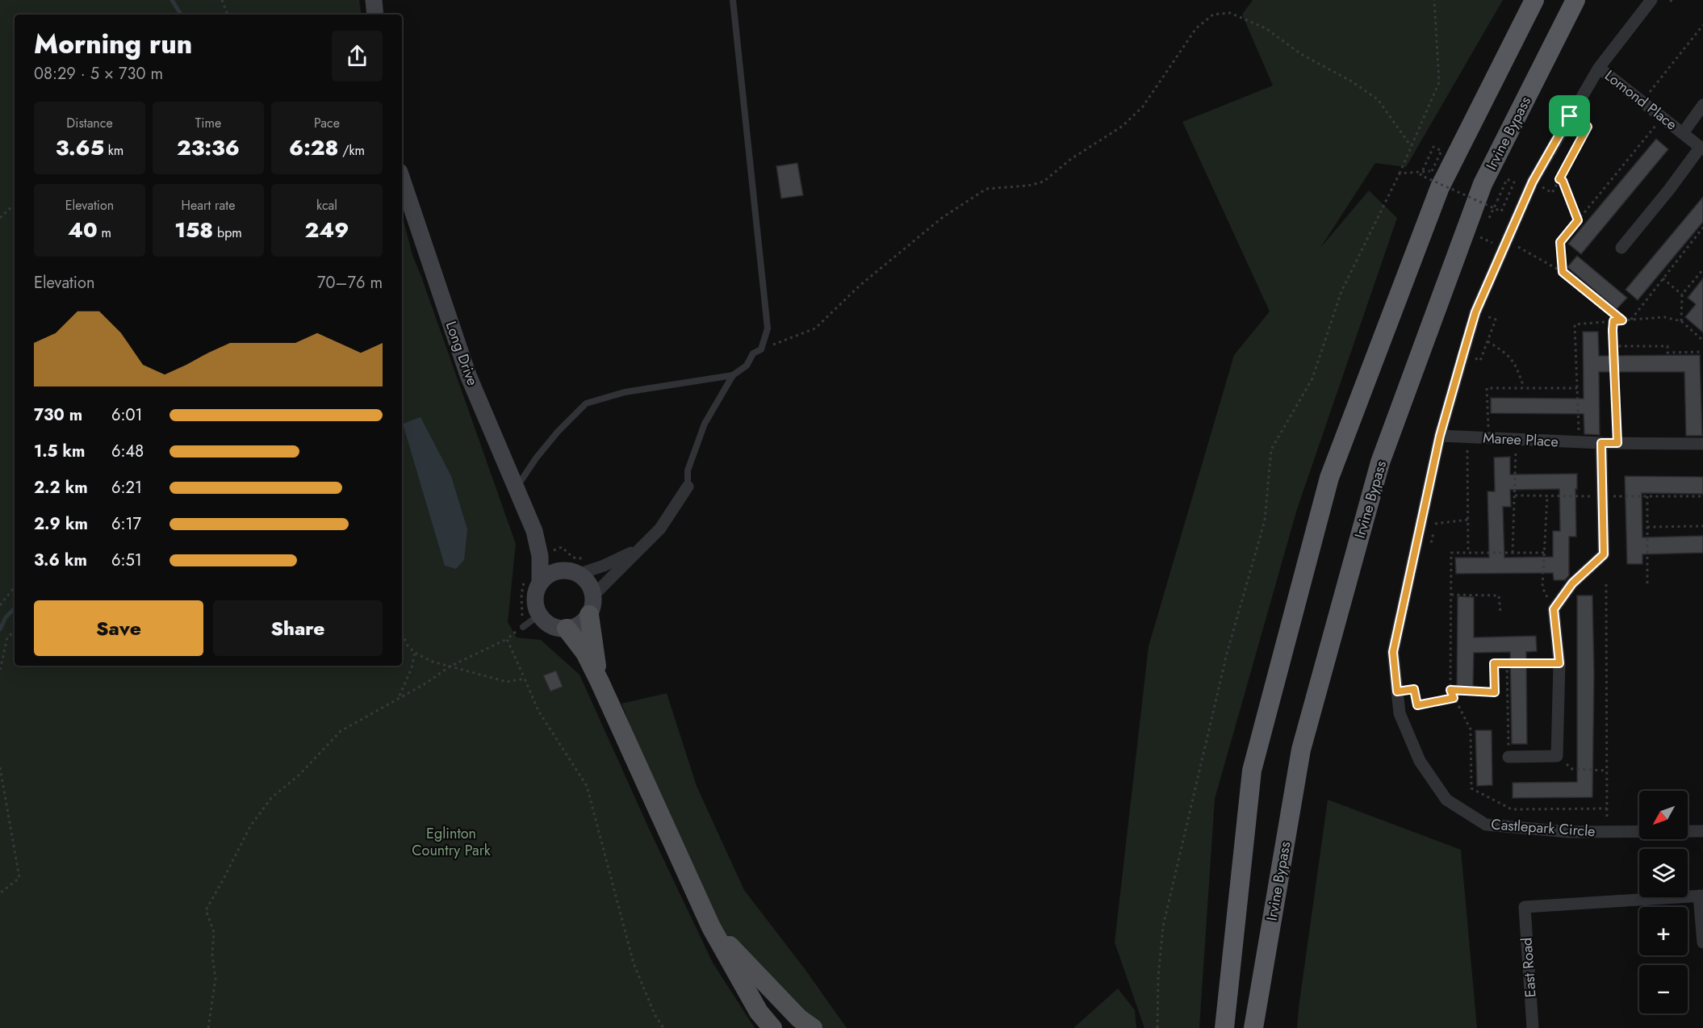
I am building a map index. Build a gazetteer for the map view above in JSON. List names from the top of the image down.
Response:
{
  "streets": {
    "highway": ["Irvine Bypass"],
    "main road": ["Long Drive"],
    "street": [
      "Lomond Place",
      "Maree Place",
      "Castlepark Circle",
      "East Road"
    ]
  },
  "crossings": [
    ["Lomond Place", "Castlepark Circle"],
    ["Maree Place", "Castlepark Circle"]
  ],
  "parks": ["Eglinton Country Park"],
  "north": "bottom left",
  "page": {
    "heading": ["Morning run", "08:29 · 5 × 730 m"],
    "stats": [
      ["Distance", "3.65 km"],
      ["Time", "23:36"],
      ["Pace", "6:28 /km"],
      ["Elevation", "40 m"],
      ["Heart rate", "158 bpm"],
      ["kcal", "249"]
    ],
    "chart": ["Elevation", "70–76 m"],
    "list": [
      {
        "name": "730 m",
        "note": "6:01"
      },
      {
        "name": "1.5 km",
        "note": "6:48"
      },
      {
        "name": "2.2 km",
        "note": "6:21"
      },
      {
        "name": "2.9 km",
        "note": "6:17"
      },
      {
        "name": "3.6 km",
        "note": "6:51"
      }
    ],
    "buttons": ["Save", "Share"],
    "map_buttons": ["+", "−"]
  }
}
